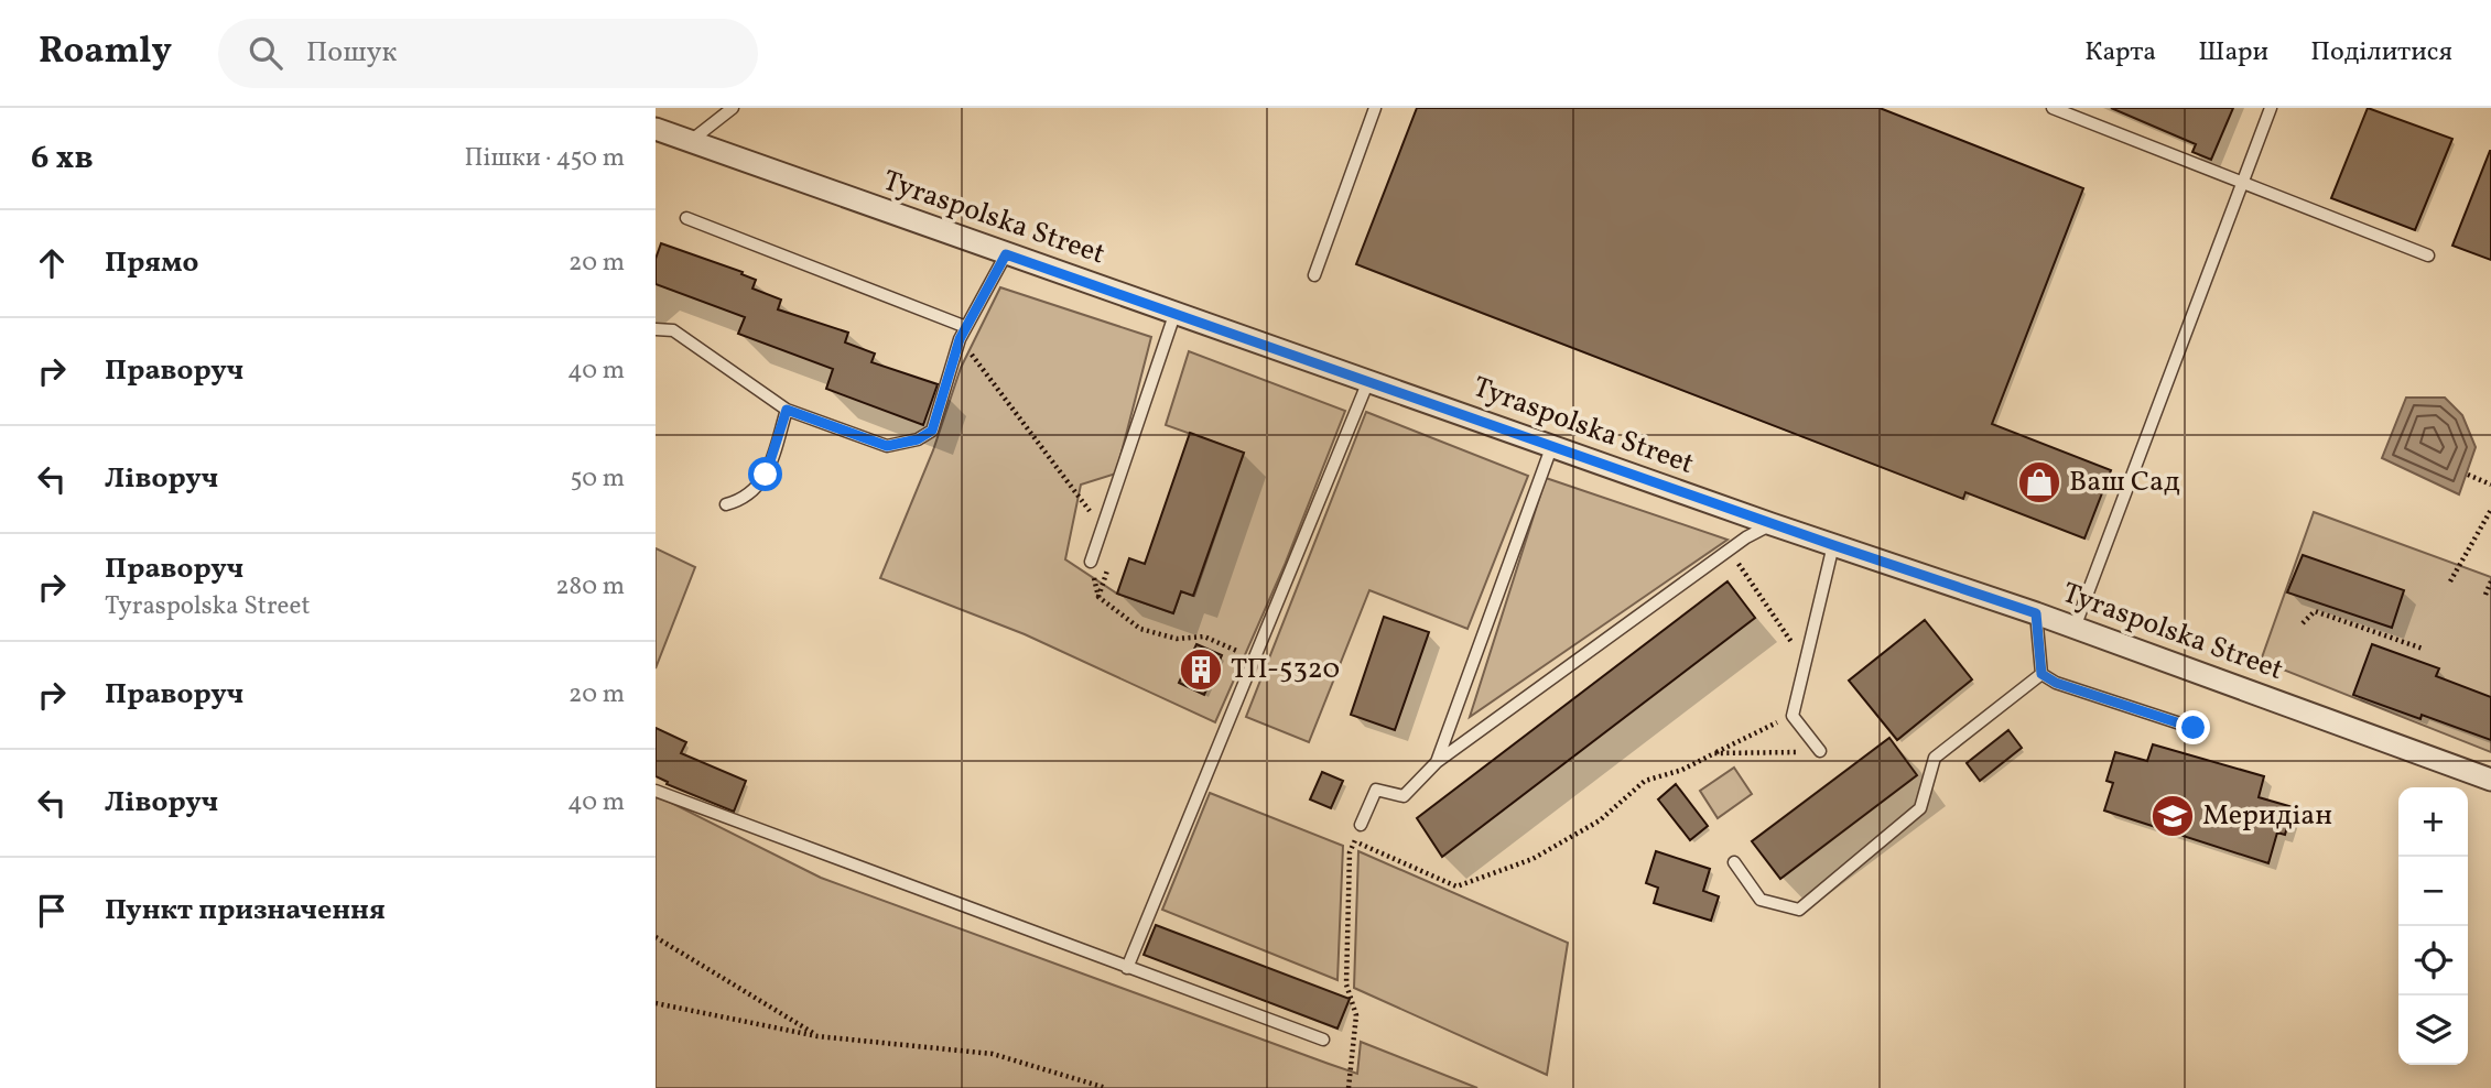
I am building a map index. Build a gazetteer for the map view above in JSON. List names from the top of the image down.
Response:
{
  "streets": {
    "street": ["Tyraspolska Street"]
  },
  "places": {
    "shop": ["Ваш Сад"],
    "building": ["ТП-5320"],
    "school or university": ["Меридіан"]
  },
  "page": {
    "header": "Roamly",
    "search": "Пошук",
    "nav": ["Карта", "Шари", "Поділитися"],
    "heading": ["6 хв", "Пішки · 450 m"],
    "list": [
      ["Прямо", "20 m"],
      ["Праворуч", "40 m"],
      ["Ліворуч", "50 m"],
      ["Праворуч", "Tyraspolska Street", "280 m"],
      ["Праворуч", "20 m"],
      ["Ліворуч", "40 m"],
      "Пункт призначення"
    ],
    "map_buttons": ["+", "−"]
  }
}
